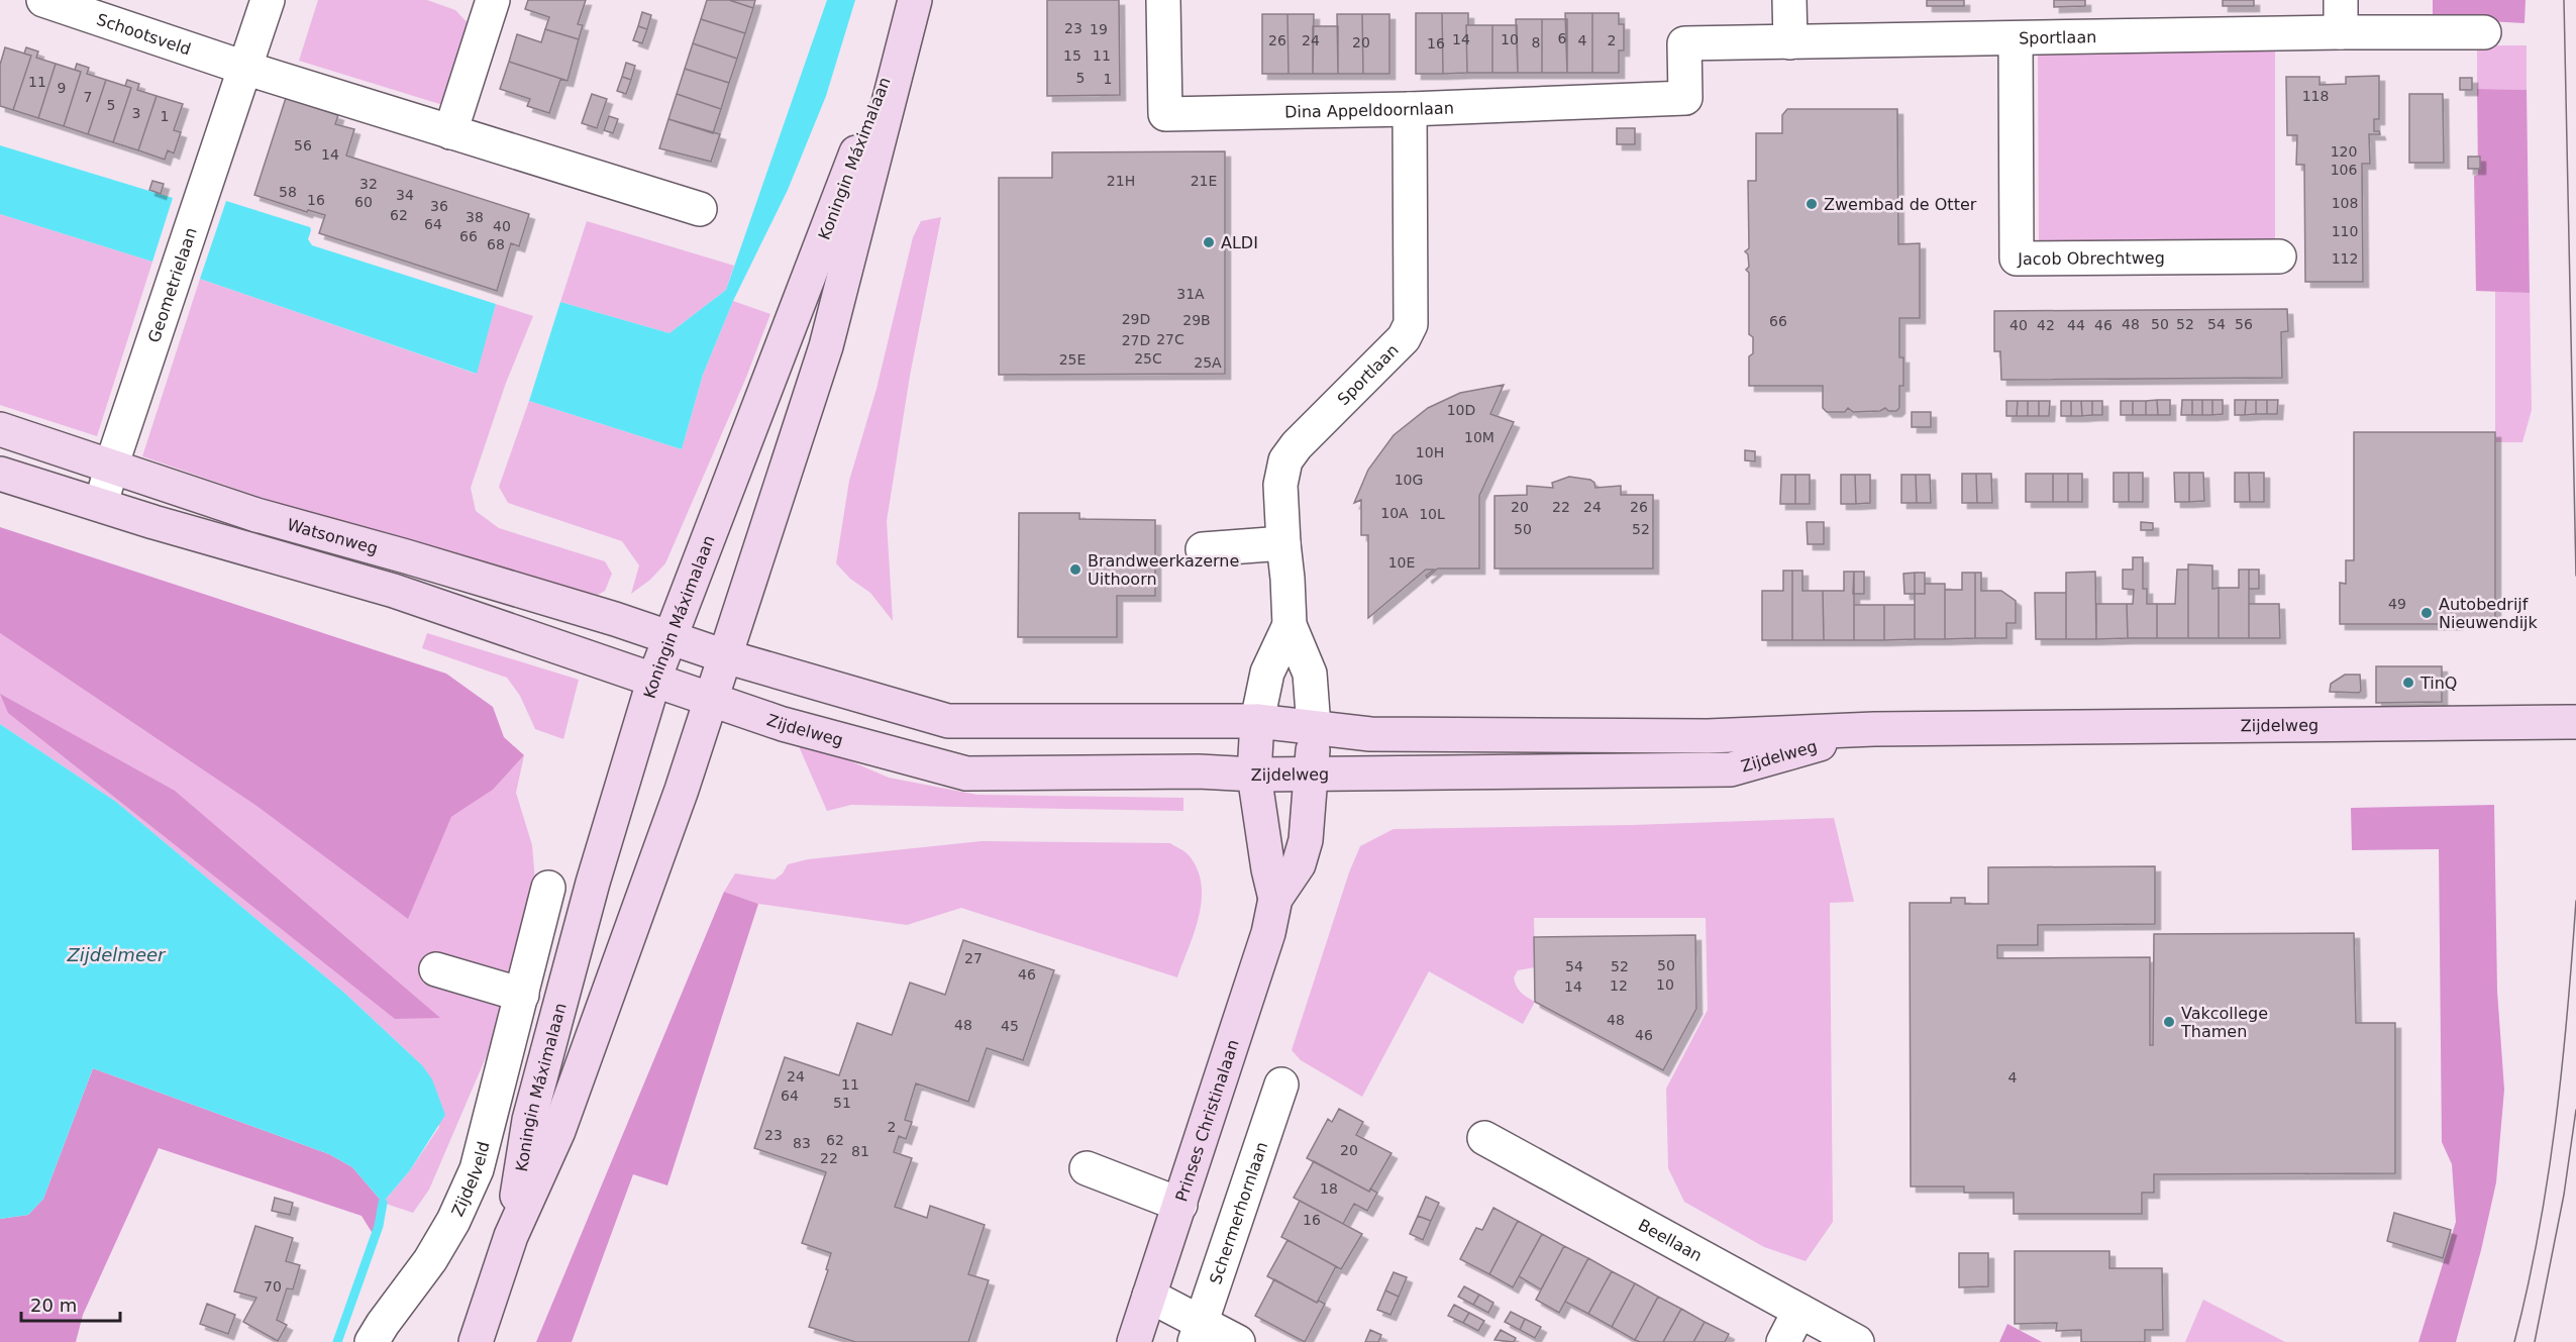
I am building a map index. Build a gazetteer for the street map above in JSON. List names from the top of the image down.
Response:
{
  "streets": {
    "main road": [
      "Koningin Máximalaan",
      "Watsonweg",
      "Zijdelweg",
      "Prinses Christinalaan"
    ],
    "street": [
      "Schootsveld",
      "Sportlaan",
      "Dina Appeldoornlaan",
      "Jacob Obrechtweg",
      "Geometrielaan",
      "Zijdelveld",
      "Schermerhornlaan",
      "Beellaan"
    ]
  },
  "crossings": [
    ["Schootsveld", "Geometrielaan"],
    ["Sportlaan", "Dina Appeldoornlaan"],
    ["Sportlaan", "Jacob Obrechtweg"],
    ["Sportlaan", "Zijdelweg"],
    ["Sportlaan", "Prinses Christinalaan"],
    ["Koningin Máximalaan", "Watsonweg"],
    ["Koningin Máximalaan", "Zijdelweg"],
    ["Geometrielaan", "Watsonweg"],
    ["Watsonweg", "Zijdelweg"],
    ["Zijdelweg", "Prinses Christinalaan"]
  ],
  "water": ["Zijdelmeer"],
  "places": [
    "Zwembad de Otter",
    "ALDI",
    "Brandweerkazerne Uithoorn",
    "Autobedrijf Nieuwendijk",
    "TinQ",
    "Vakcollege Thamen"
  ],
  "house_numbers": [
    "23",
    "19",
    "6",
    "14",
    "10",
    "26",
    "24",
    "4",
    "2",
    "20",
    "8",
    "16",
    "15",
    "11",
    "5",
    "1",
    "11",
    "9",
    "118",
    "7",
    "5",
    "3",
    "1",
    "56",
    "120",
    "14",
    "106",
    "21H",
    "21E",
    "32",
    "58",
    "34",
    "16",
    "60",
    "108",
    "36",
    "62",
    "38",
    "64",
    "40",
    "110",
    "66",
    "68",
    "112",
    "31A",
    "29D",
    "29B",
    "66",
    "48",
    "50",
    "52",
    "54",
    "56",
    "40",
    "42",
    "44",
    "46",
    "27C",
    "27D",
    "25C",
    "25E",
    "25A",
    "10D",
    "10M",
    "10H",
    "10G",
    "20",
    "22",
    "24",
    "26",
    "10A",
    "10L",
    "50",
    "52",
    "10E",
    "49",
    "27",
    "50",
    "54",
    "52",
    "46",
    "10",
    "12",
    "14",
    "48",
    "48",
    "45",
    "46",
    "24",
    "4",
    "11",
    "64",
    "51",
    "2",
    "23",
    "62",
    "83",
    "20",
    "81",
    "22",
    "18",
    "16",
    "70"
  ],
  "scale_bar": "20 m"
}
